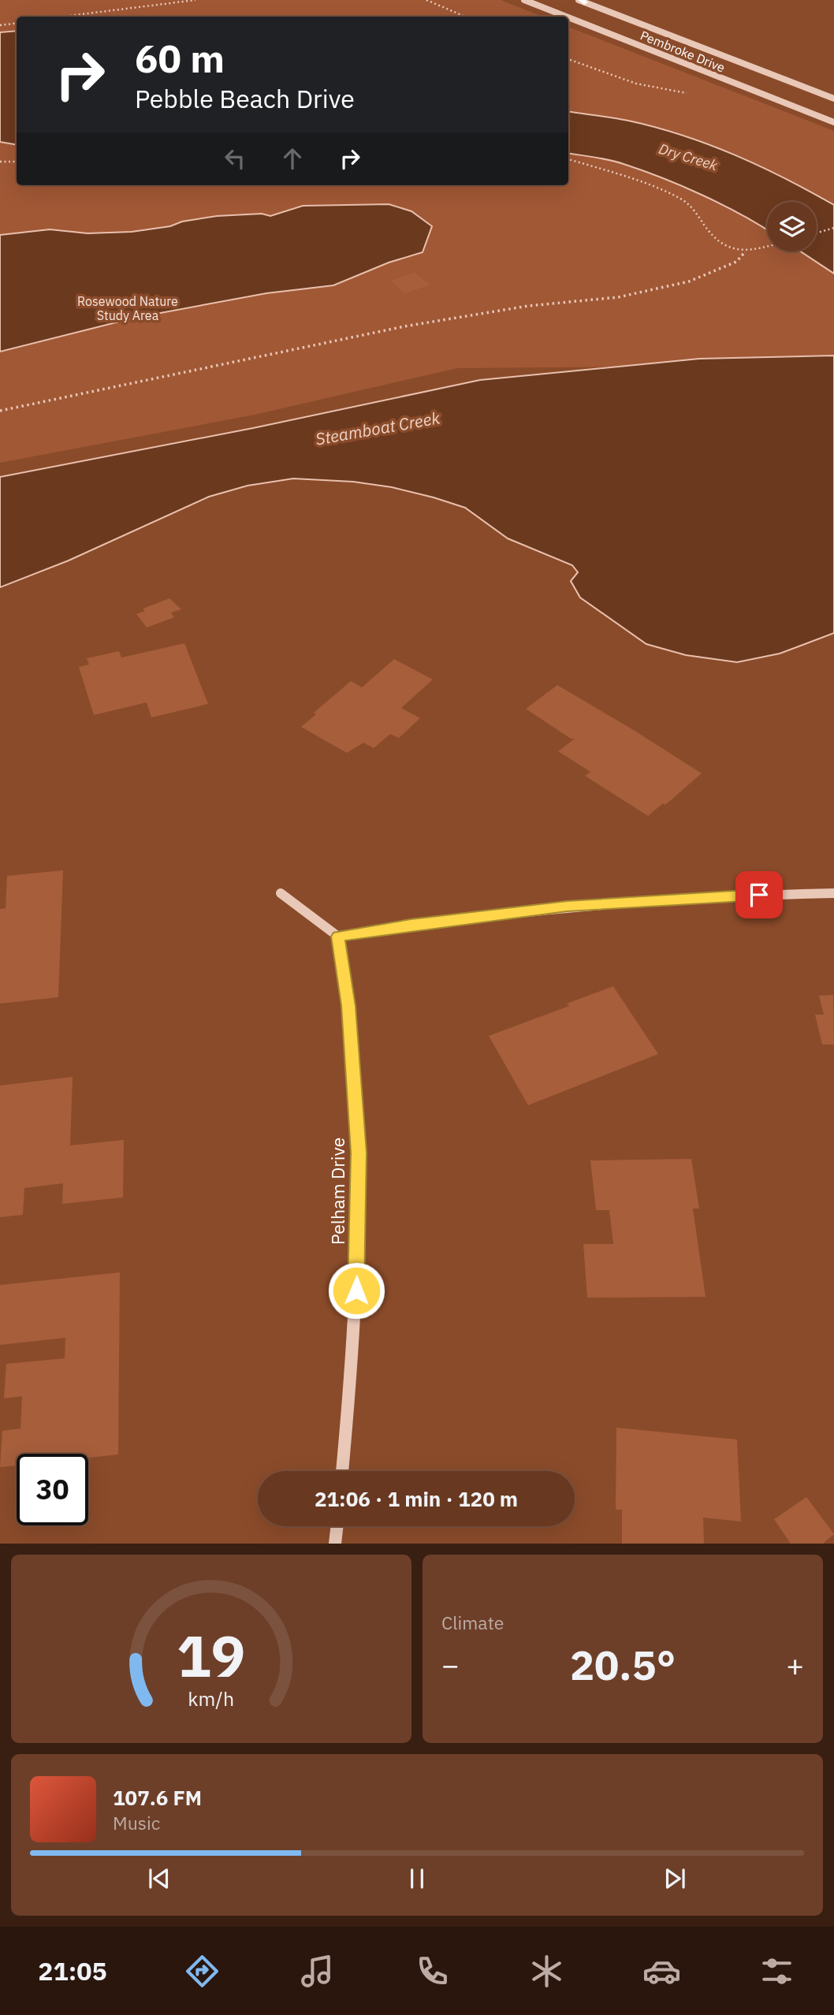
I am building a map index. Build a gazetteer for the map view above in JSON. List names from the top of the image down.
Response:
{
  "streets": {
    "street": ["Pembroke Drive", "Pelham Drive"]
  },
  "water": ["Dry Creek", "Steamboat Creek"],
  "parks": ["Rosewood Nature Study Area"],
  "page": {
    "turn": ["60 m", "Pebble Beach Drive"],
    "limit": "30",
    "trip": "21:06 · 1 min · 120 m",
    "tile": "Climate",
    "heat": ["−", "20.5°", "+"],
    "song": ["107.6 FM", "Music"],
    "tabs": "21:05",
    "gauge": ["19", "km/h"]
  }
}
